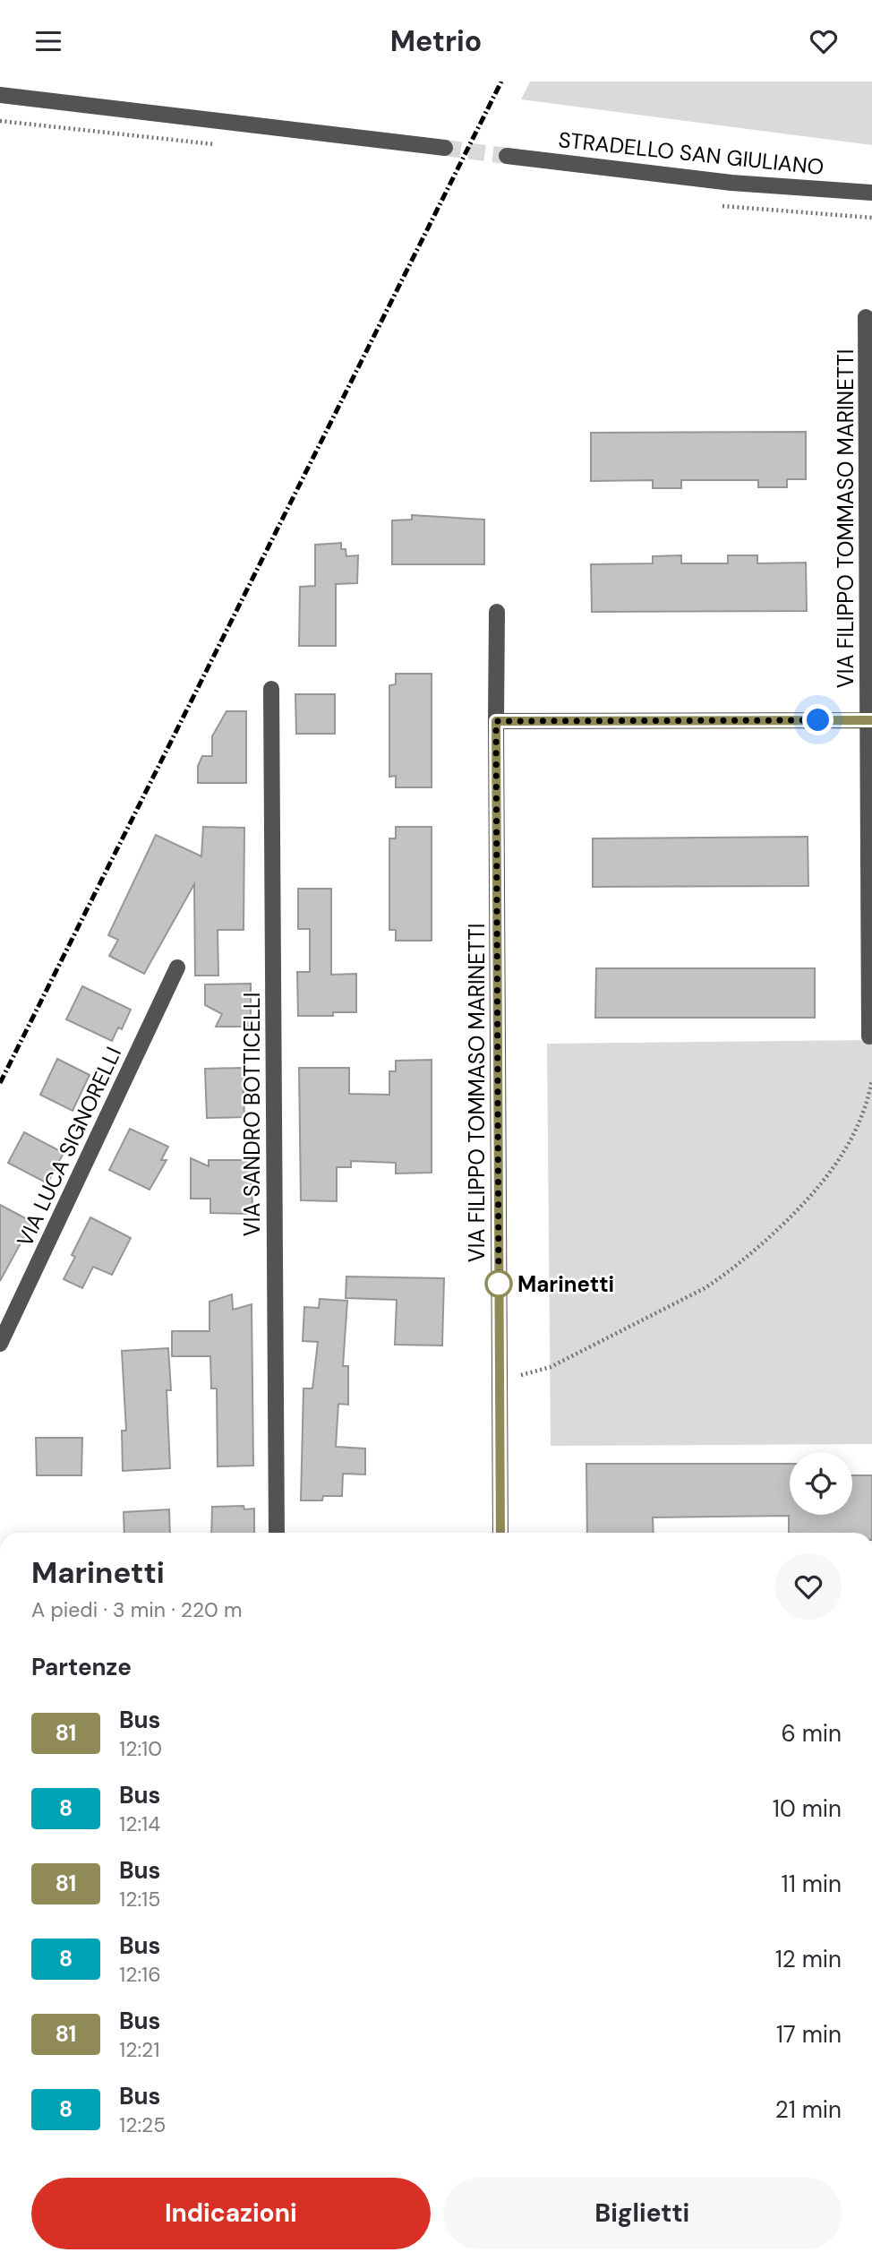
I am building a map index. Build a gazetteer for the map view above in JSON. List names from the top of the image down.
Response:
{
  "streets": {
    "street": [
      "STRADELLO SAN GIULIANO",
      "VIA FILIPPO TOMMASO MARINETTI",
      "VIA SANDRO BOTTICELLI",
      "VIA LUCA SIGNORELLI"
    ]
  },
  "places": ["Marinetti"],
  "lines": ["bus line 81"],
  "page": {
    "header": "Metrio",
    "heading": [
      ["Marinetti", "A piedi · 3 min · 220 m"],
      "Partenze"
    ],
    "list": [
      {
        "mark": "81",
        "name": "Bus",
        "note": "12:10",
        "value": "6 min"
      },
      {
        "mark": "8",
        "name": "Bus",
        "note": "12:14",
        "value": "10 min"
      },
      {
        "mark": "81",
        "name": "Bus",
        "note": "12:15",
        "value": "11 min"
      },
      {
        "mark": "8",
        "name": "Bus",
        "note": "12:16",
        "value": "12 min"
      },
      {
        "mark": "81",
        "name": "Bus",
        "note": "12:21",
        "value": "17 min"
      },
      {
        "mark": "8",
        "name": "Bus",
        "note": "12:25",
        "value": "21 min"
      }
    ],
    "buttons": ["Indicazioni", "Biglietti"]
  }
}
